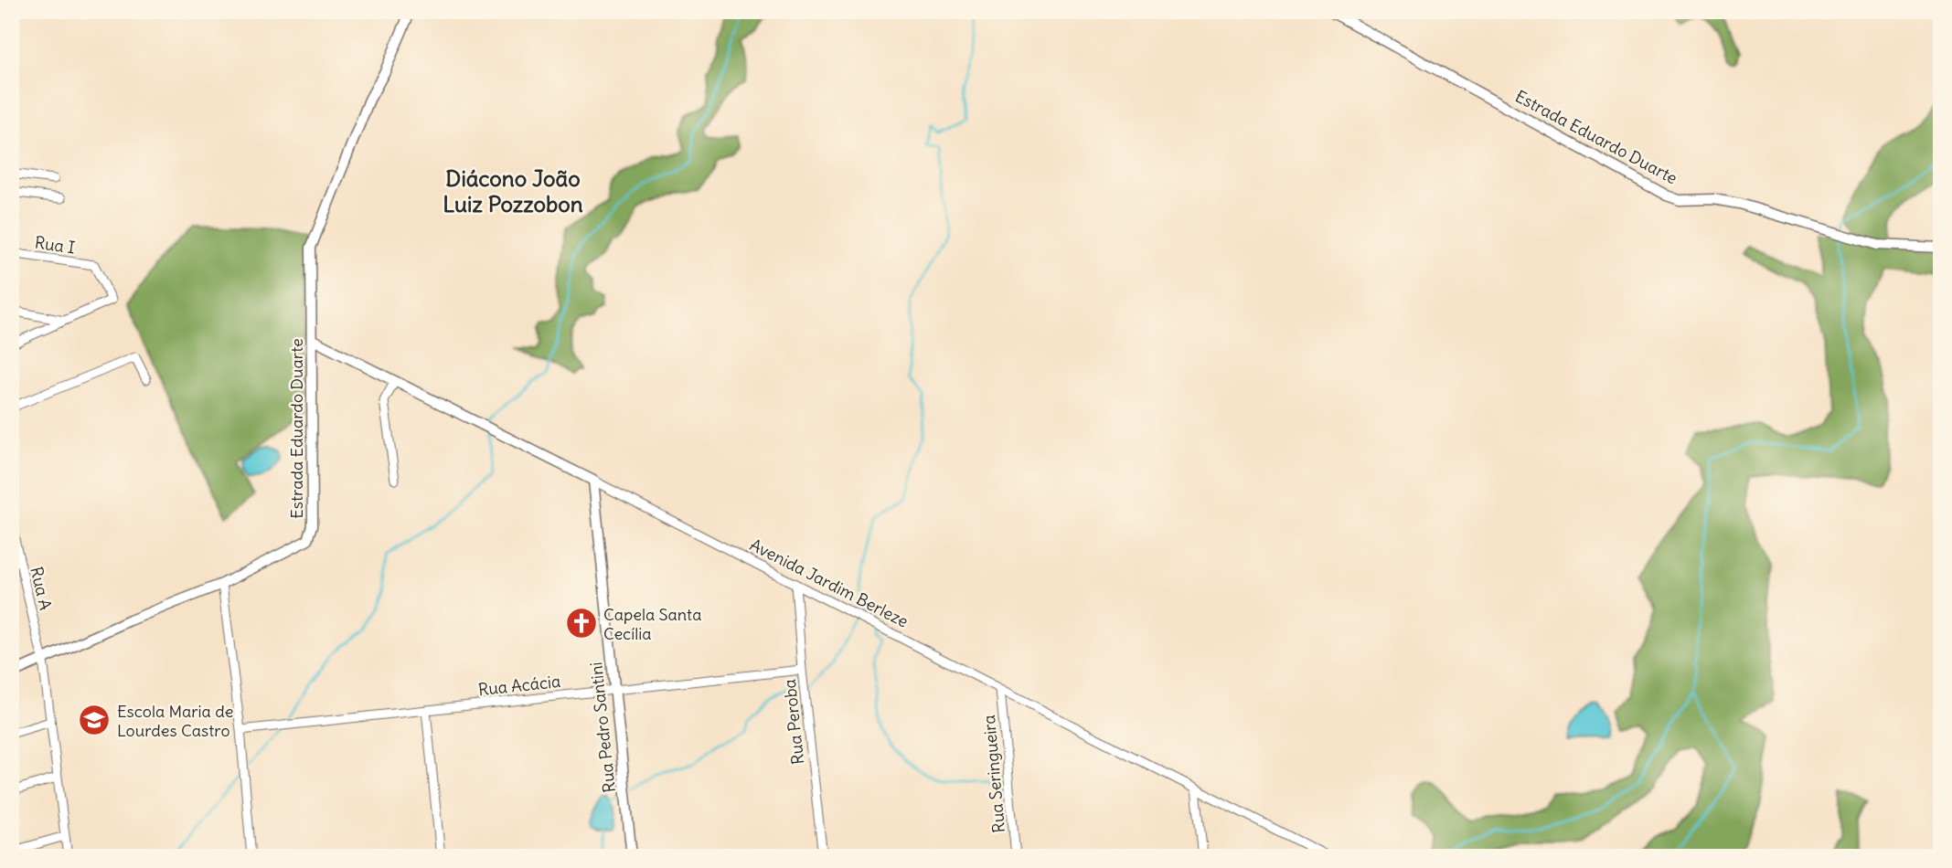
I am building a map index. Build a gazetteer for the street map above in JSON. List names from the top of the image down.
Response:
{
  "streets": {
    "street": [
      "Estrada Eduardo Duarte",
      "Rua I",
      "Avenida Jardim Berleze",
      "Rua A",
      "Rua Acácia",
      "Rua Peroba",
      "Rua Pedro Santini",
      "Rua Seringueira"
    ]
  },
  "crossings": [
    ["Estrada Eduardo Duarte", "Avenida Jardim Berleze"],
    ["Estrada Eduardo Duarte", "Rua A"],
    ["Avenida Jardim Berleze", "Rua Peroba"],
    ["Avenida Jardim Berleze", "Rua Pedro Santini"],
    ["Avenida Jardim Berleze", "Rua Seringueira"],
    ["Rua Acácia", "Rua Peroba"],
    ["Rua Acácia", "Rua Pedro Santini"]
  ],
  "districts": ["Diácono João Luiz Pozzobon"],
  "places": {
    "church": ["Capela Santa Cecília"],
    "school or university": ["Escola Maria de Lourdes Castro"]
  }
}
